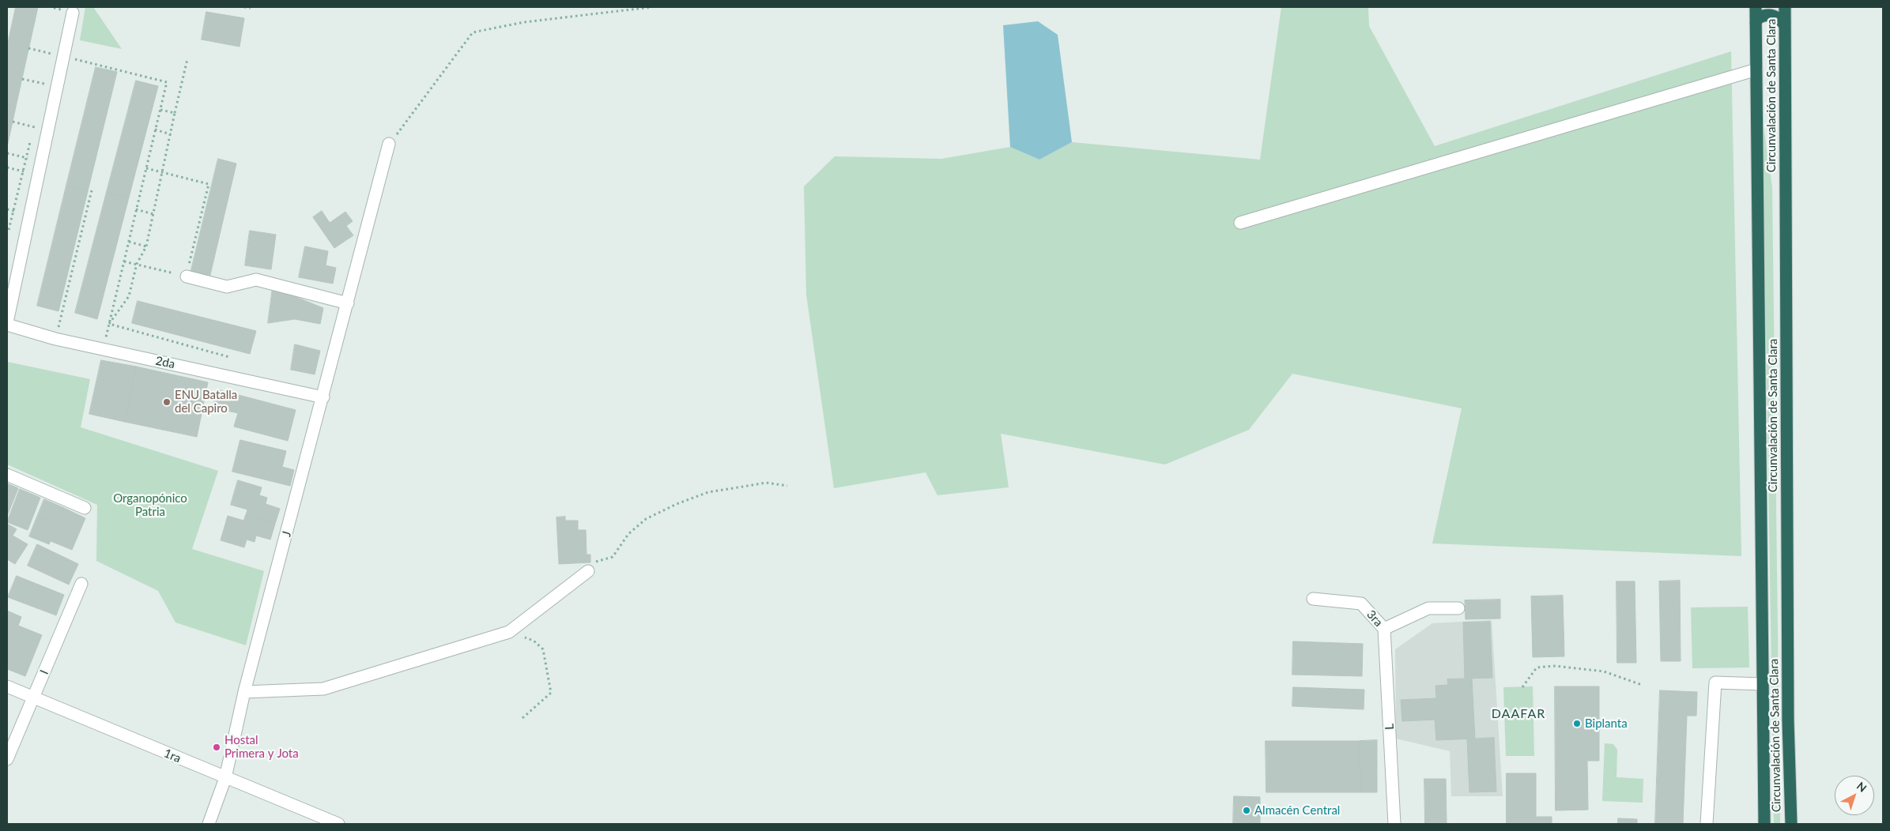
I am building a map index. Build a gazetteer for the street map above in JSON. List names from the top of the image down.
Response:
{
  "streets": {
    "highway": ["Circunvalación de Santa Clara"],
    "street": [
      "2da",
      "J",
      "3ra",
      "I",
      "L",
      "1ra"
    ]
  },
  "crossings": [
    ["2da", "J"],
    ["J", "1ra"],
    ["3ra", "L"],
    ["I", "1ra"]
  ],
  "districts": ["DAAFAR"],
  "parks": ["Organopónico Patria"],
  "places": [
    "ENU Batalla del Capiro",
    "Biplanta",
    "Hostal Primera y Jota",
    "Almacén Central"
  ],
  "north": "top right"
}
